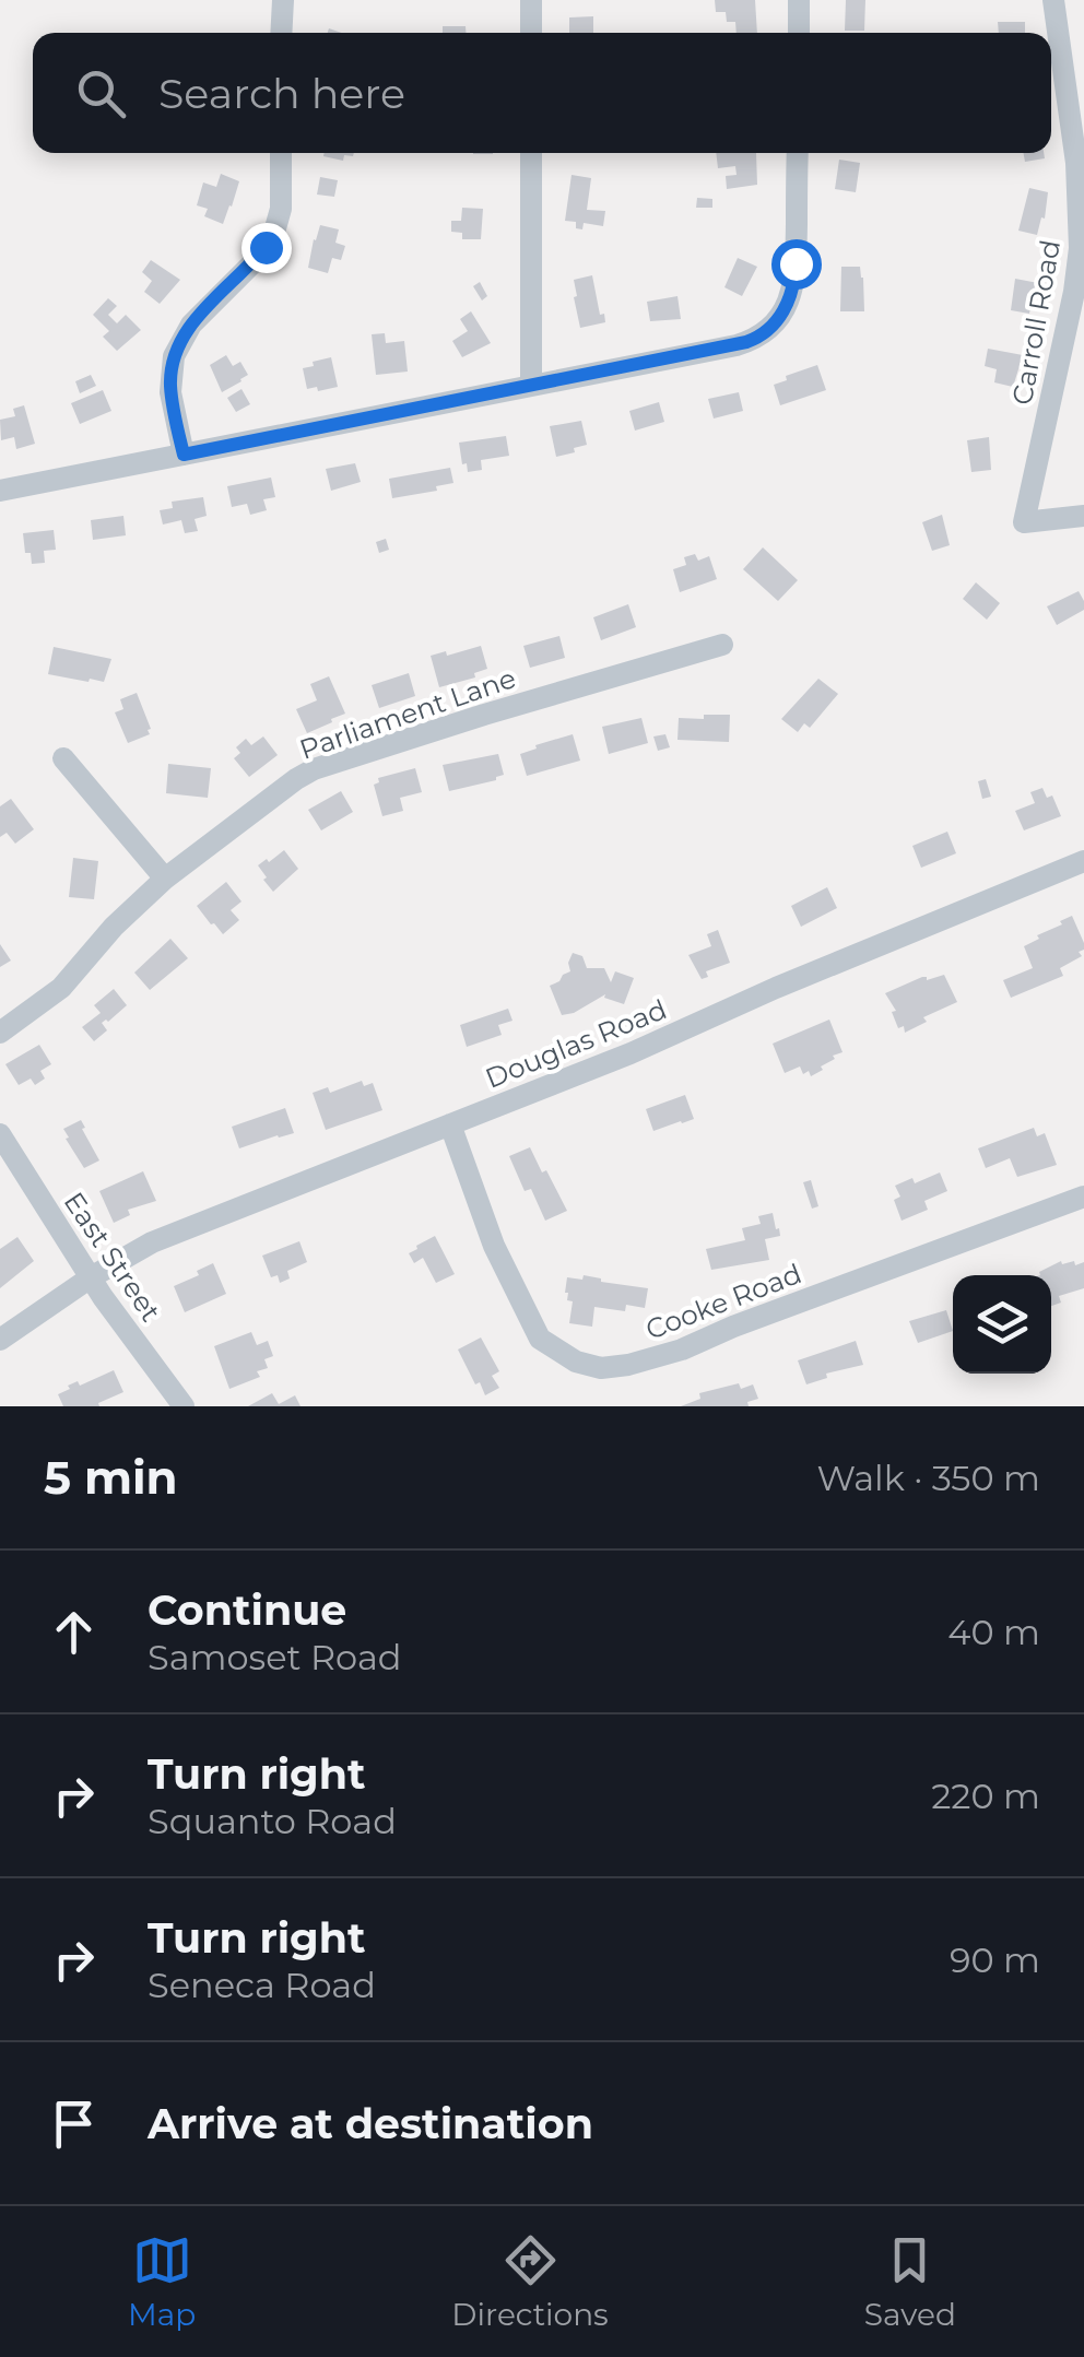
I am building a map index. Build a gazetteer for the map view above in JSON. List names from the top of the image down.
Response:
{
  "streets": {
    "street": [
      "Carroll Road",
      "Parliament Lane",
      "Douglas Road",
      "East Street",
      "Cooke Road"
    ]
  },
  "crossings": [
    ["Douglas Road", "East Street"],
    ["Douglas Road", "Cooke Road"]
  ],
  "page": {
    "search": "Search here",
    "heading": ["5 min", "Walk · 350 m"],
    "list": [
      ["Continue", "Samoset Road", "40 m"],
      ["Turn right", "Squanto Road", "220 m"],
      ["Turn right", "Seneca Road", "90 m"],
      "Arrive at destination"
    ],
    "nav": ["Map", "Directions", "Saved"]
  }
}
